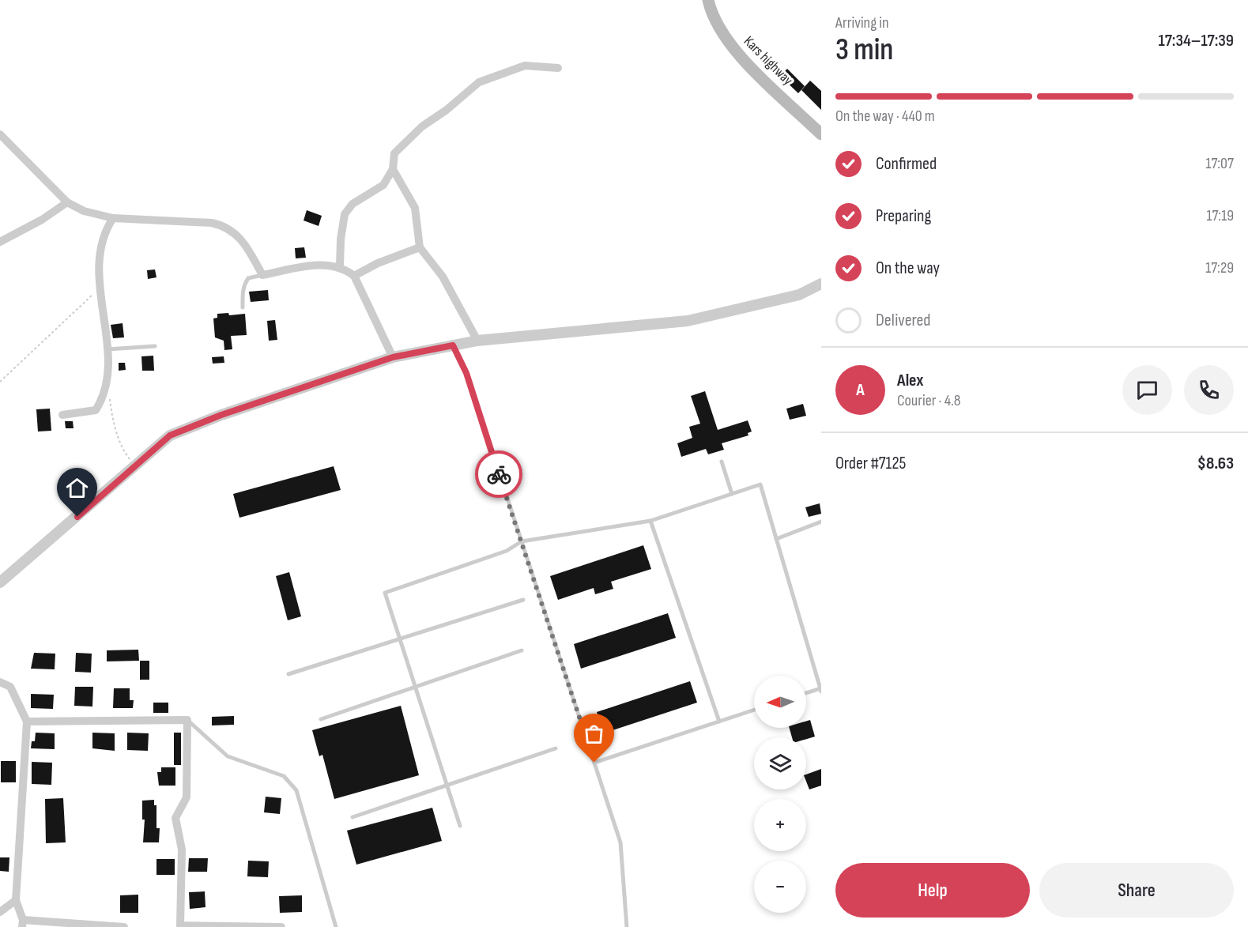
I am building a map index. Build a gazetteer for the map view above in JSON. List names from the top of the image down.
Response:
{
  "streets": {
    "main road": ["Kars highway"]
  },
  "north": "left",
  "page": {
    "heading": ["3 min", "Arriving in", "17:34–17:39"],
    "panel": [
      "Alex",
      "Courier · 4.8",
      "Order #7125",
      "$8.63"
    ],
    "bar": "On the way · 440 m",
    "list": [
      ["Confirmed", "17:07"],
      ["Preparing", "17:19"],
      ["On the way", "17:29"],
      "Delivered"
    ],
    "round": "A",
    "map_buttons": ["+", "−"],
    "buttons": ["Help", "Share"]
  }
}
